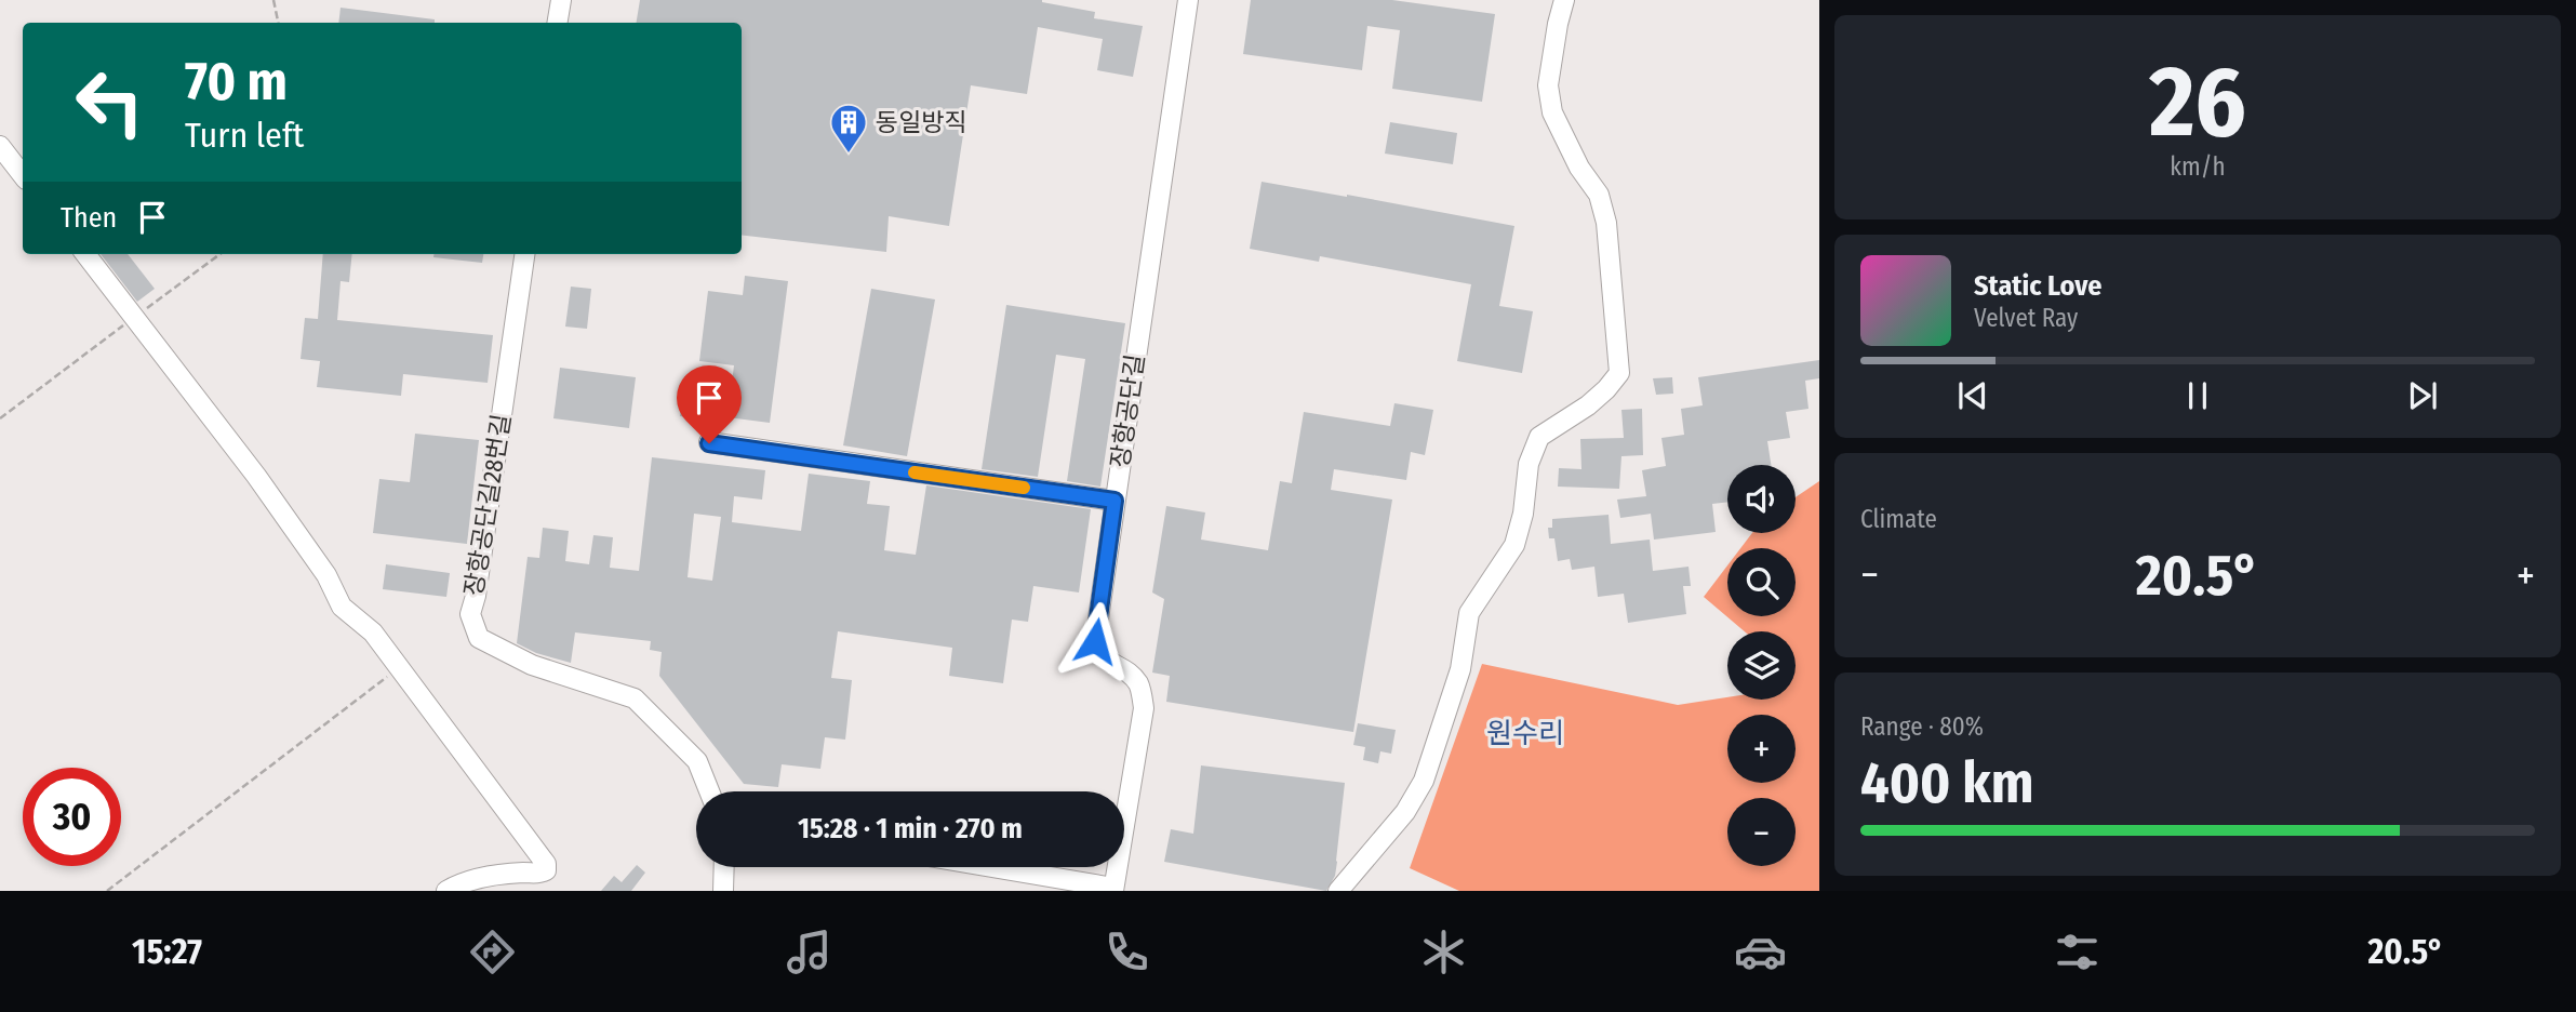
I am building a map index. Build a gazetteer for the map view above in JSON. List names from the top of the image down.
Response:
{
  "streets": {
    "street": ["장항공단길", "장항공단길28번길"]
  },
  "districts": ["원수리"],
  "places": {
    "building": ["동일방직"]
  },
  "page": {
    "tile": [
      ["26", "km/h"],
      "Climate",
      ["Range · 80%", "400 km"]
    ],
    "turn": ["70 m", "Turn left"],
    "then": "Then",
    "song": ["Static Love", "Velvet Ray"],
    "map_buttons": ["+", "−"],
    "heat": ["−", "20.5°", "+"],
    "limit": "30",
    "trip": "15:28 · 1 min · 270 m",
    "tabs": ["15:27", "20.5°"]
  }
}
